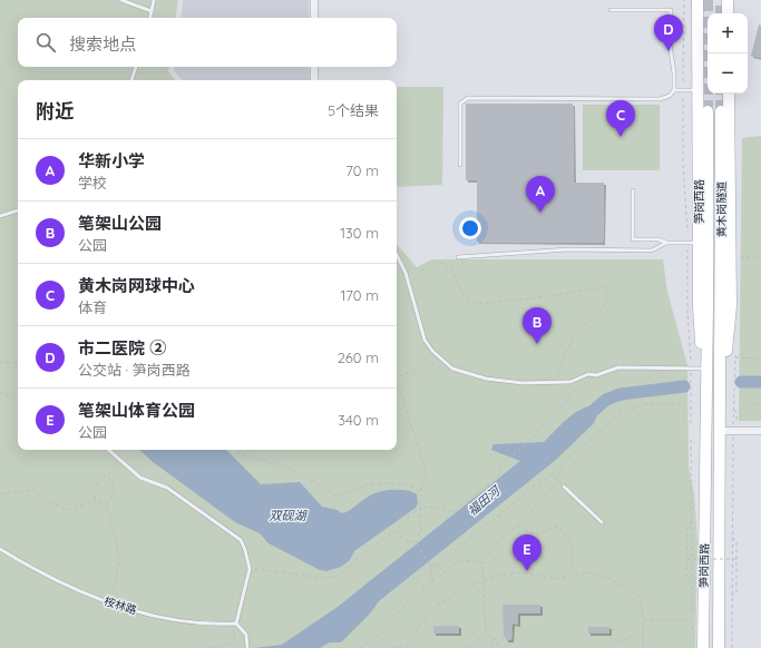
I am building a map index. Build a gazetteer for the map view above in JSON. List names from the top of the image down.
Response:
{
  "streets": {
    "main road": ["笋岗西路", "黄木岗隧道"],
    "lane": ["桉林路"]
  },
  "crossings": [
    ["笋岗西路", "黄木岗隧道"]
  ],
  "water": ["福田河", "双砚湖"],
  "page": {
    "map_buttons": ["+", "−"],
    "pins": [
      "D",
      "C",
      "A",
      "B",
      "E"
    ],
    "search": "搜索地点",
    "heading": ["附近", "5个结果"],
    "list": [
      {
        "mark": "A",
        "name": "华新小学",
        "note": "学校",
        "value": "70 m"
      },
      {
        "mark": "B",
        "name": "笔架山公园",
        "note": "公园",
        "value": "130 m"
      },
      {
        "mark": "C",
        "name": "黄木岗网球中心",
        "note": "体育",
        "value": "170 m"
      },
      {
        "mark": "D",
        "name": "市二医院 ②",
        "note": "公交站 · 笋岗西路",
        "value": "260 m"
      },
      {
        "mark": "E",
        "name": "笔架山体育公园",
        "note": "公园",
        "value": "340 m"
      }
    ]
  }
}
